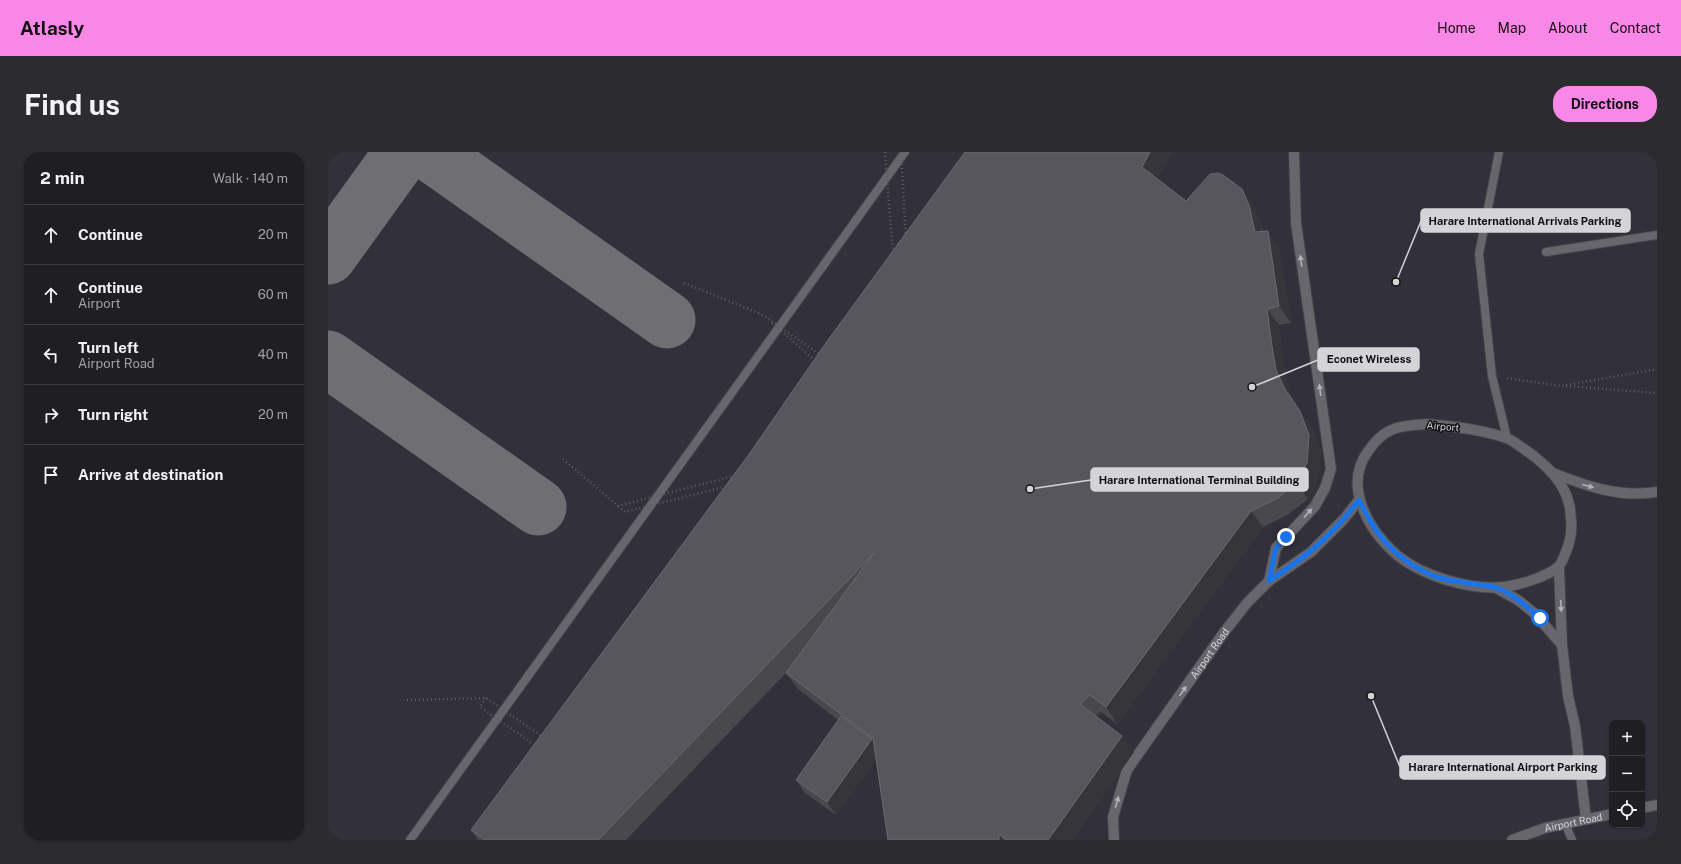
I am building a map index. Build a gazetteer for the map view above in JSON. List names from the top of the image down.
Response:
{
  "streets": {
    "street": ["Airport", "Airport Road"]
  },
  "crossings": [
    ["Airport", "Airport Road"]
  ],
  "one_way": ["Airport Road"],
  "places": [
    "Harare International Arrivals Parking",
    "Econet Wireless",
    "Harare International Terminal Building",
    "Harare International Airport Parking"
  ],
  "page": {
    "header": "Atlasly",
    "nav": [
      "Home",
      "Map",
      "About",
      "Contact"
    ],
    "buttons": "Directions",
    "title": "Find us",
    "heading": ["2 min", "Walk · 140 m"],
    "list": [
      ["Continue", "20 m"],
      ["Continue", "Airport", "60 m"],
      ["Turn left", "Airport Road", "40 m"],
      ["Turn right", "20 m"],
      "Arrive at destination"
    ],
    "map_buttons": ["+", "−"]
  }
}
